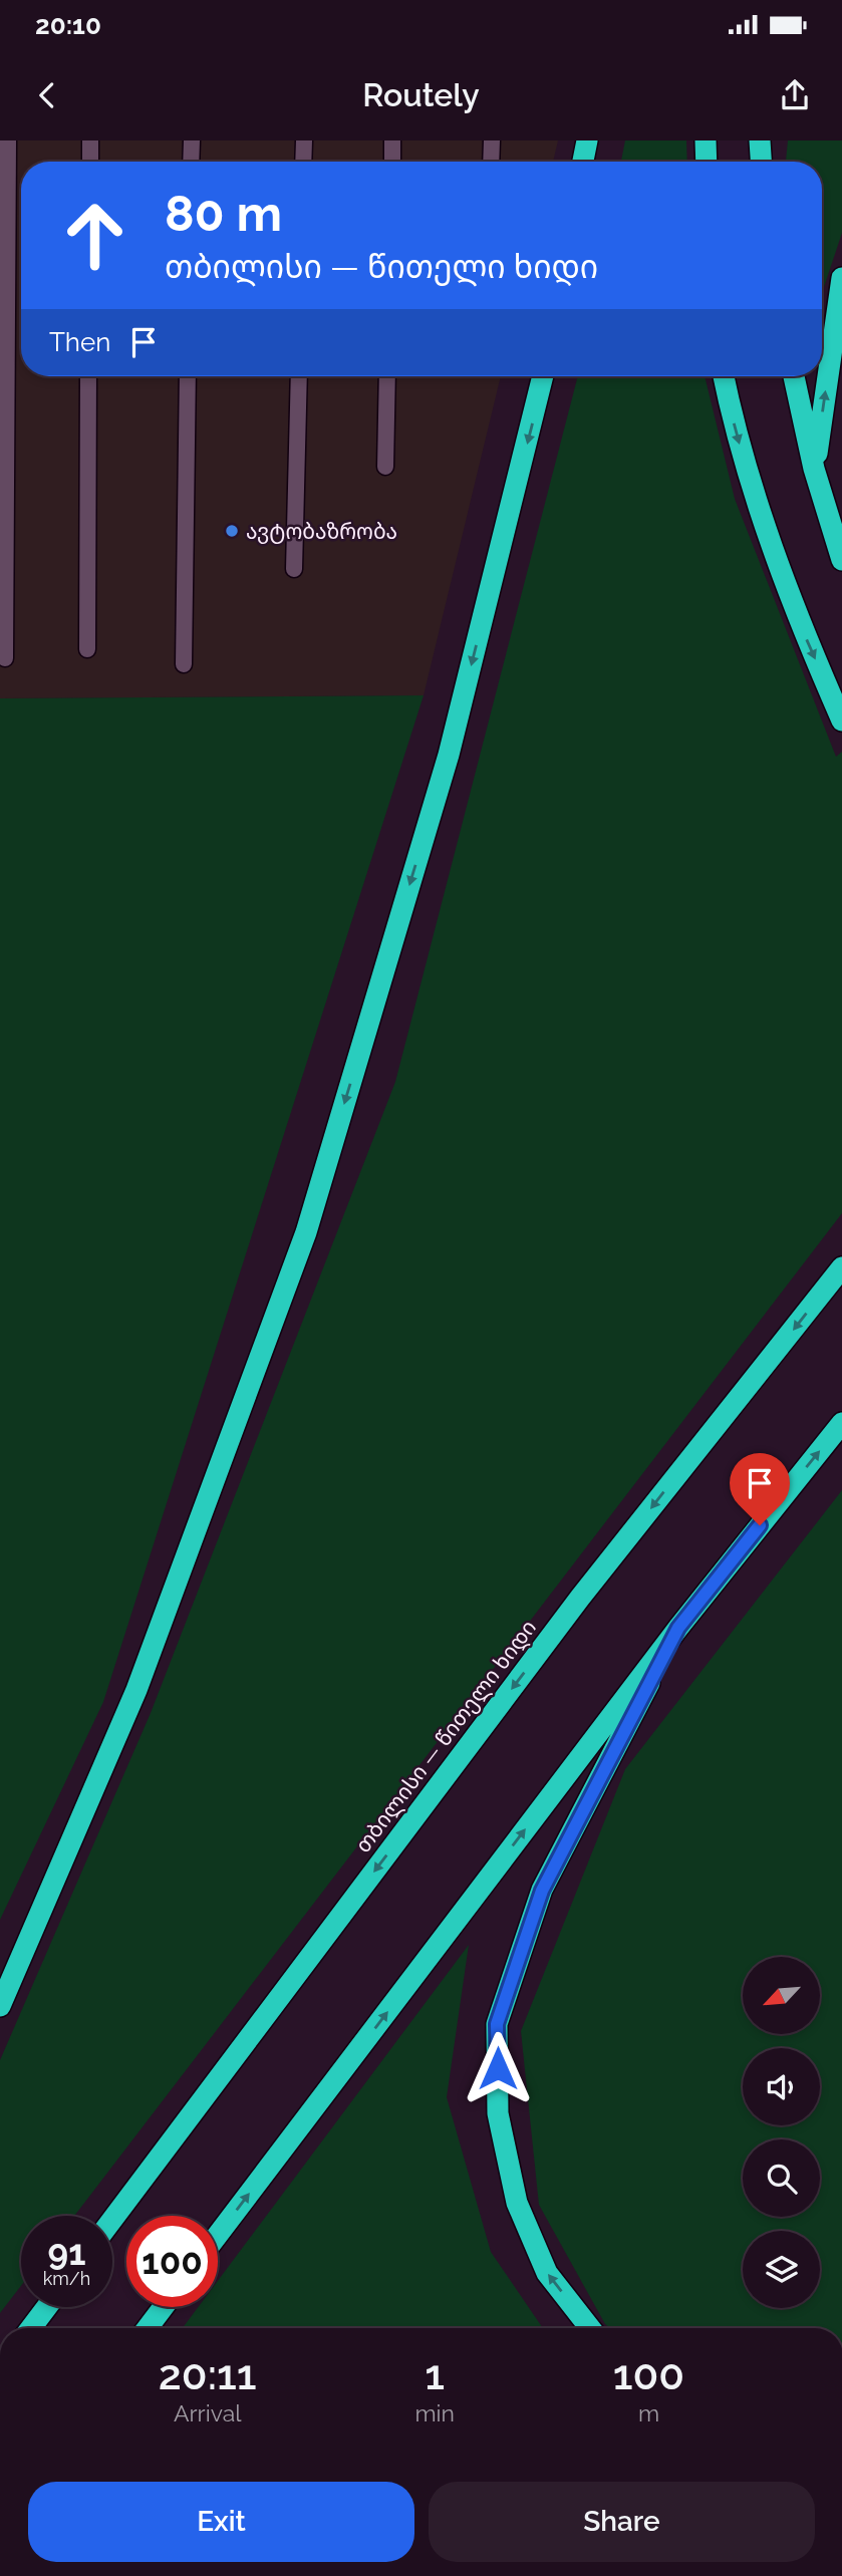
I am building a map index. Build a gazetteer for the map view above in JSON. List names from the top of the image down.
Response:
{
  "streets": {
    "highway": ["თბილისი — წითელი ხიდი"]
  },
  "places": ["ავტობაზრობა"],
  "north": "bottom left",
  "page": {
    "status": "20:10",
    "header": "Routely",
    "turn": ["80 m", "თბილისი — წითელი ხიდი"],
    "then": "Then",
    "speed": "91 km/h",
    "limit": "100",
    "eta": [
      "20:11",
      "Arrival",
      "1",
      "min",
      "100",
      "m"
    ],
    "buttons": ["Exit", "Share"]
  }
}
